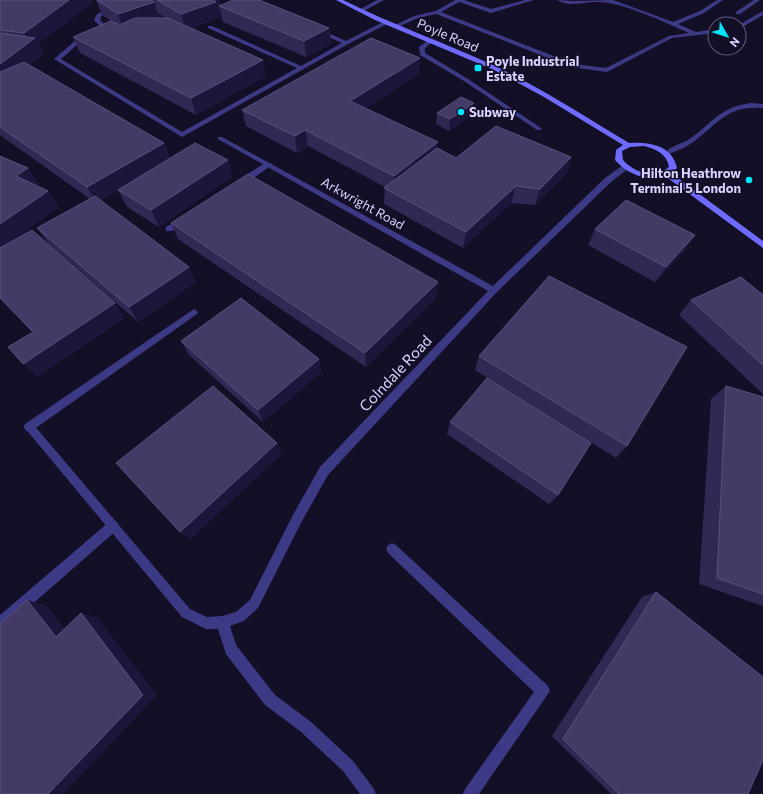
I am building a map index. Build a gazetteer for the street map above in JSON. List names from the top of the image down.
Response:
{
  "streets": {
    "street": ["Poyle Road", "Arkwright Road", "Colndale Road"]
  },
  "crossings": [
    ["Arkwright Road", "Colndale Road"]
  ],
  "places": {
    "transit": ["Poyle Industrial Estate"],
    "other": ["Subway", "Hilton Heathrow Terminal 5 London"]
  },
  "north": "bottom right"
}
